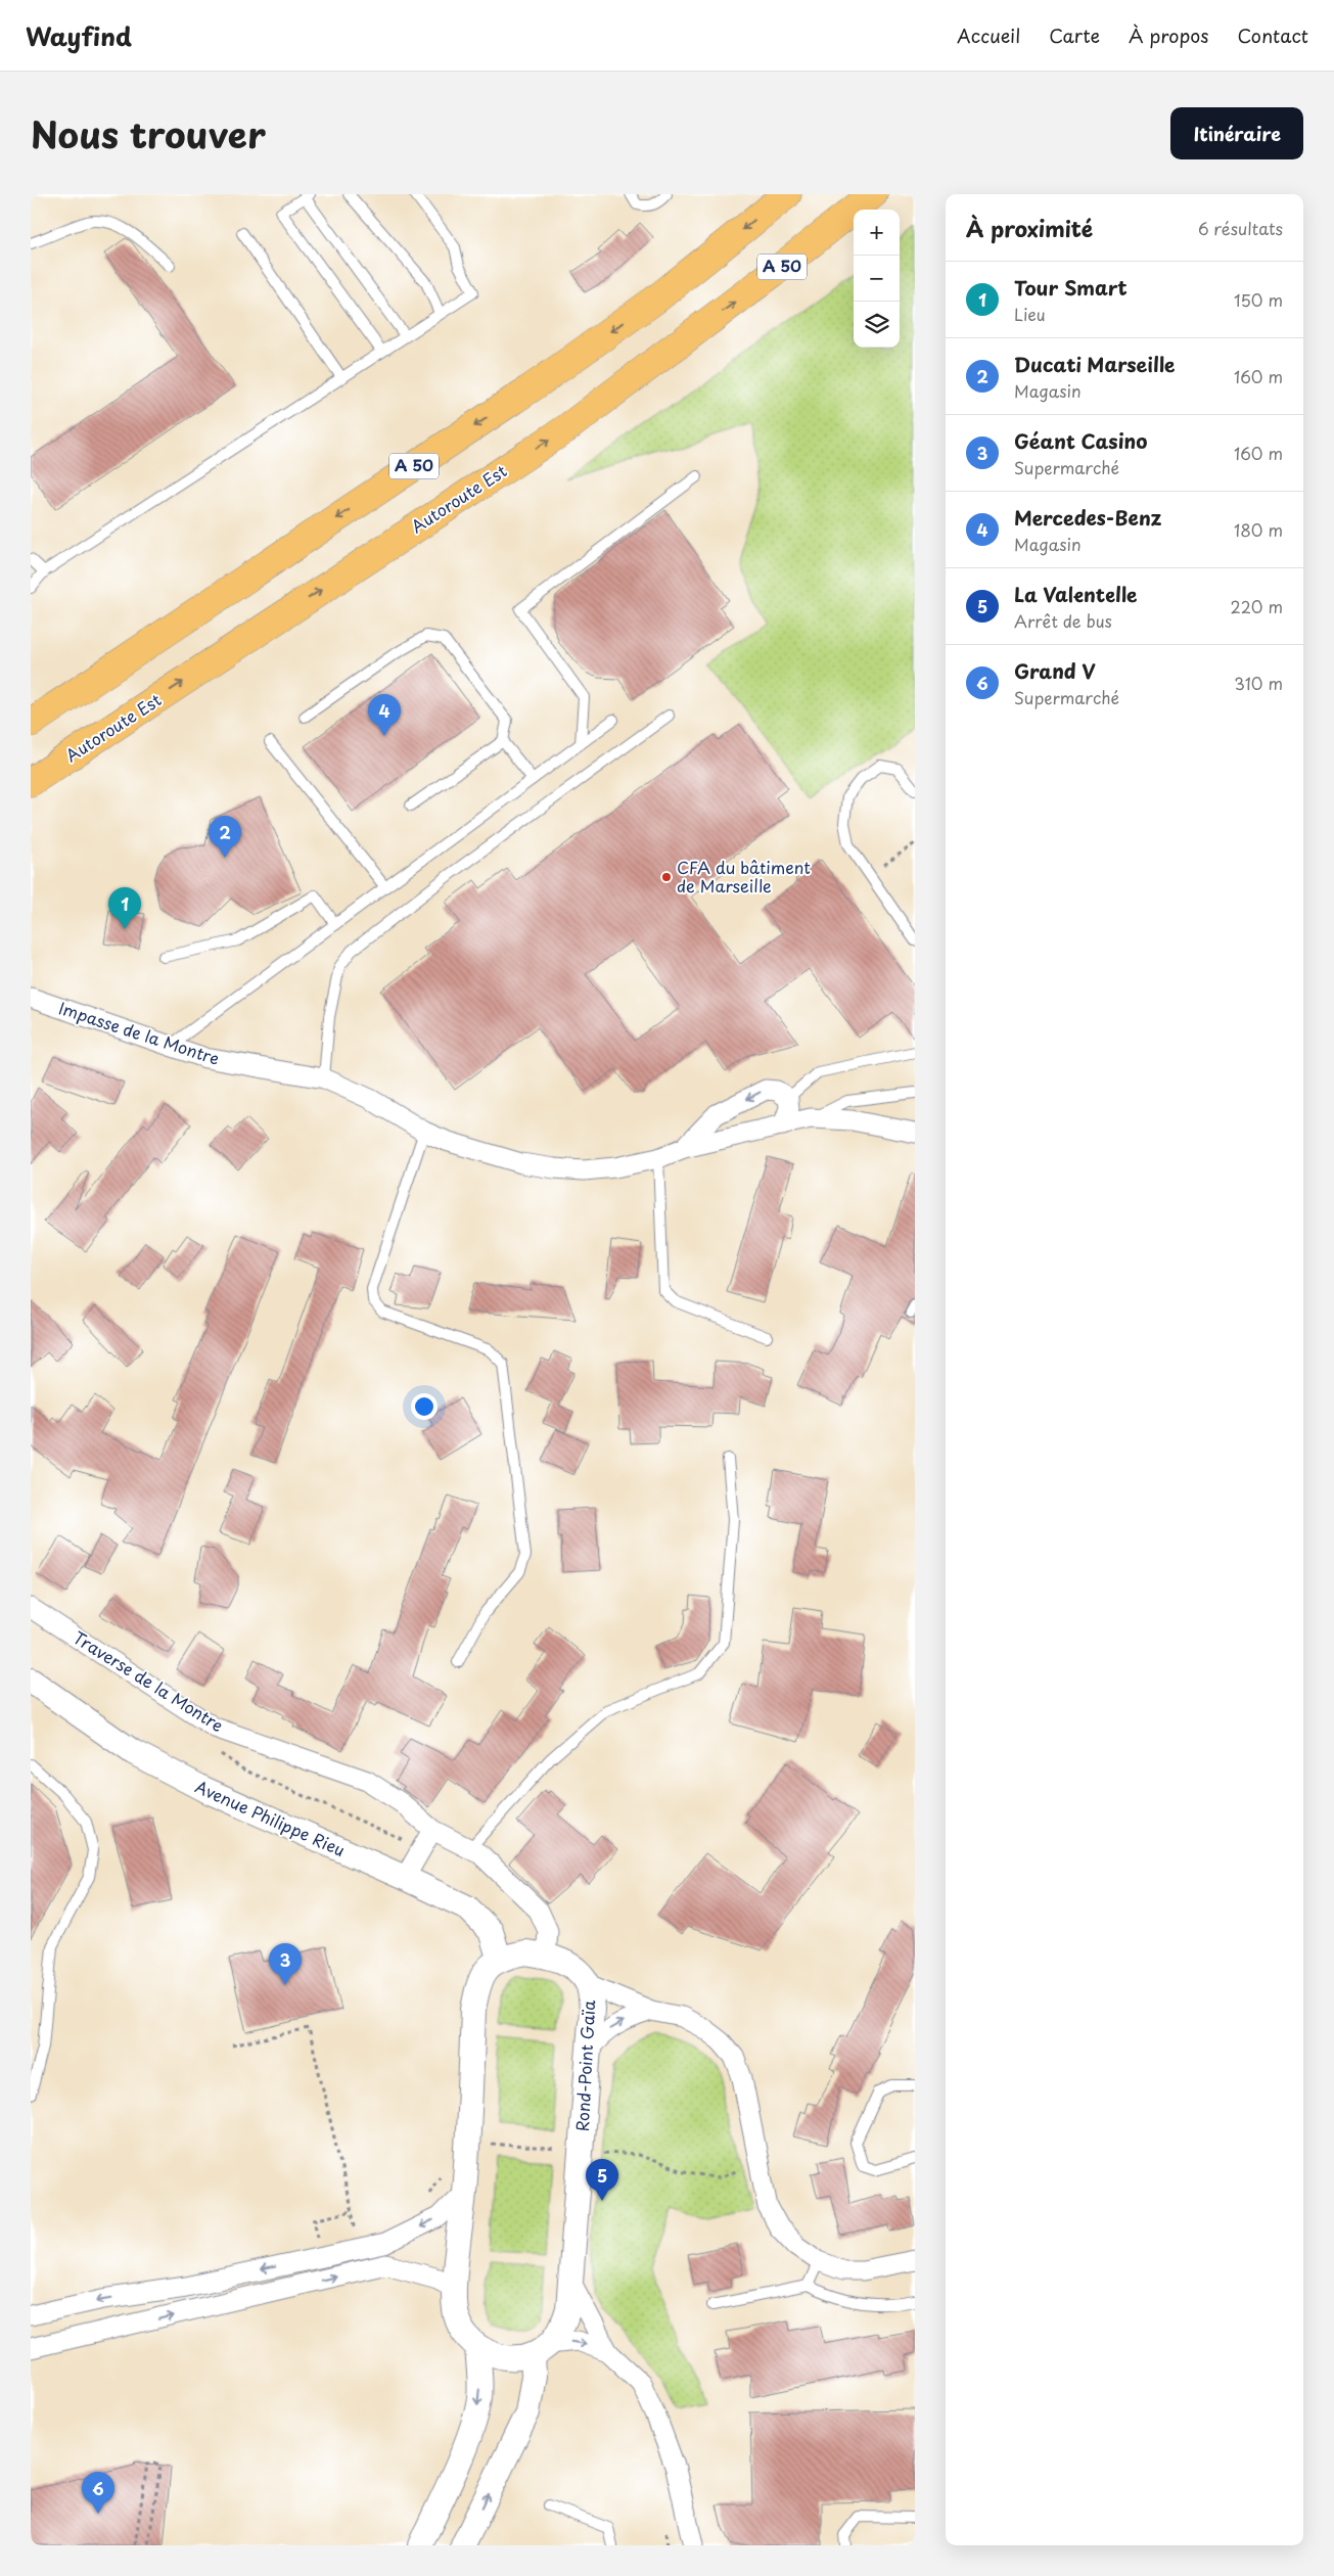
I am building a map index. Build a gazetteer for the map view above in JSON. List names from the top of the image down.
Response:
{
  "streets": {
    "highway": ["A 50", "Autoroute Est"],
    "street": [
      "Impasse de la Montre",
      "Traverse de la Montre",
      "Avenue Philippe Rieu",
      "Rond-Point Gaïa"
    ]
  },
  "crossings": [
    ["Traverse de la Montre", "Rond-Point Gaïa"],
    ["Avenue Philippe Rieu", "Rond-Point Gaïa"]
  ],
  "places": ["CFA du bâtiment de Marseille"],
  "page": {
    "header": "Wayfind",
    "nav": [
      "Accueil",
      "Carte",
      "À propos",
      "Contact"
    ],
    "title": "Nous trouver",
    "buttons": "Itinéraire",
    "heading": ["À proximité", "6 résultats"],
    "map_buttons": ["+", "−"],
    "list": [
      {
        "mark": "1",
        "name": "Tour Smart",
        "note": "Lieu",
        "value": "150 m"
      },
      {
        "mark": "2",
        "name": "Ducati Marseille",
        "note": "Magasin",
        "value": "160 m"
      },
      {
        "mark": "3",
        "name": "Géant Casino",
        "note": "Supermarché",
        "value": "160 m"
      },
      {
        "mark": "4",
        "name": "Mercedes-Benz",
        "note": "Magasin",
        "value": "180 m"
      },
      {
        "mark": "5",
        "name": "La Valentelle",
        "note": "Arrêt de bus",
        "value": "220 m"
      },
      {
        "mark": "6",
        "name": "Grand V",
        "note": "Supermarché",
        "value": "310 m"
      }
    ],
    "pins": [
      "4",
      "2",
      "1",
      "3",
      "5",
      "6"
    ]
  }
}
